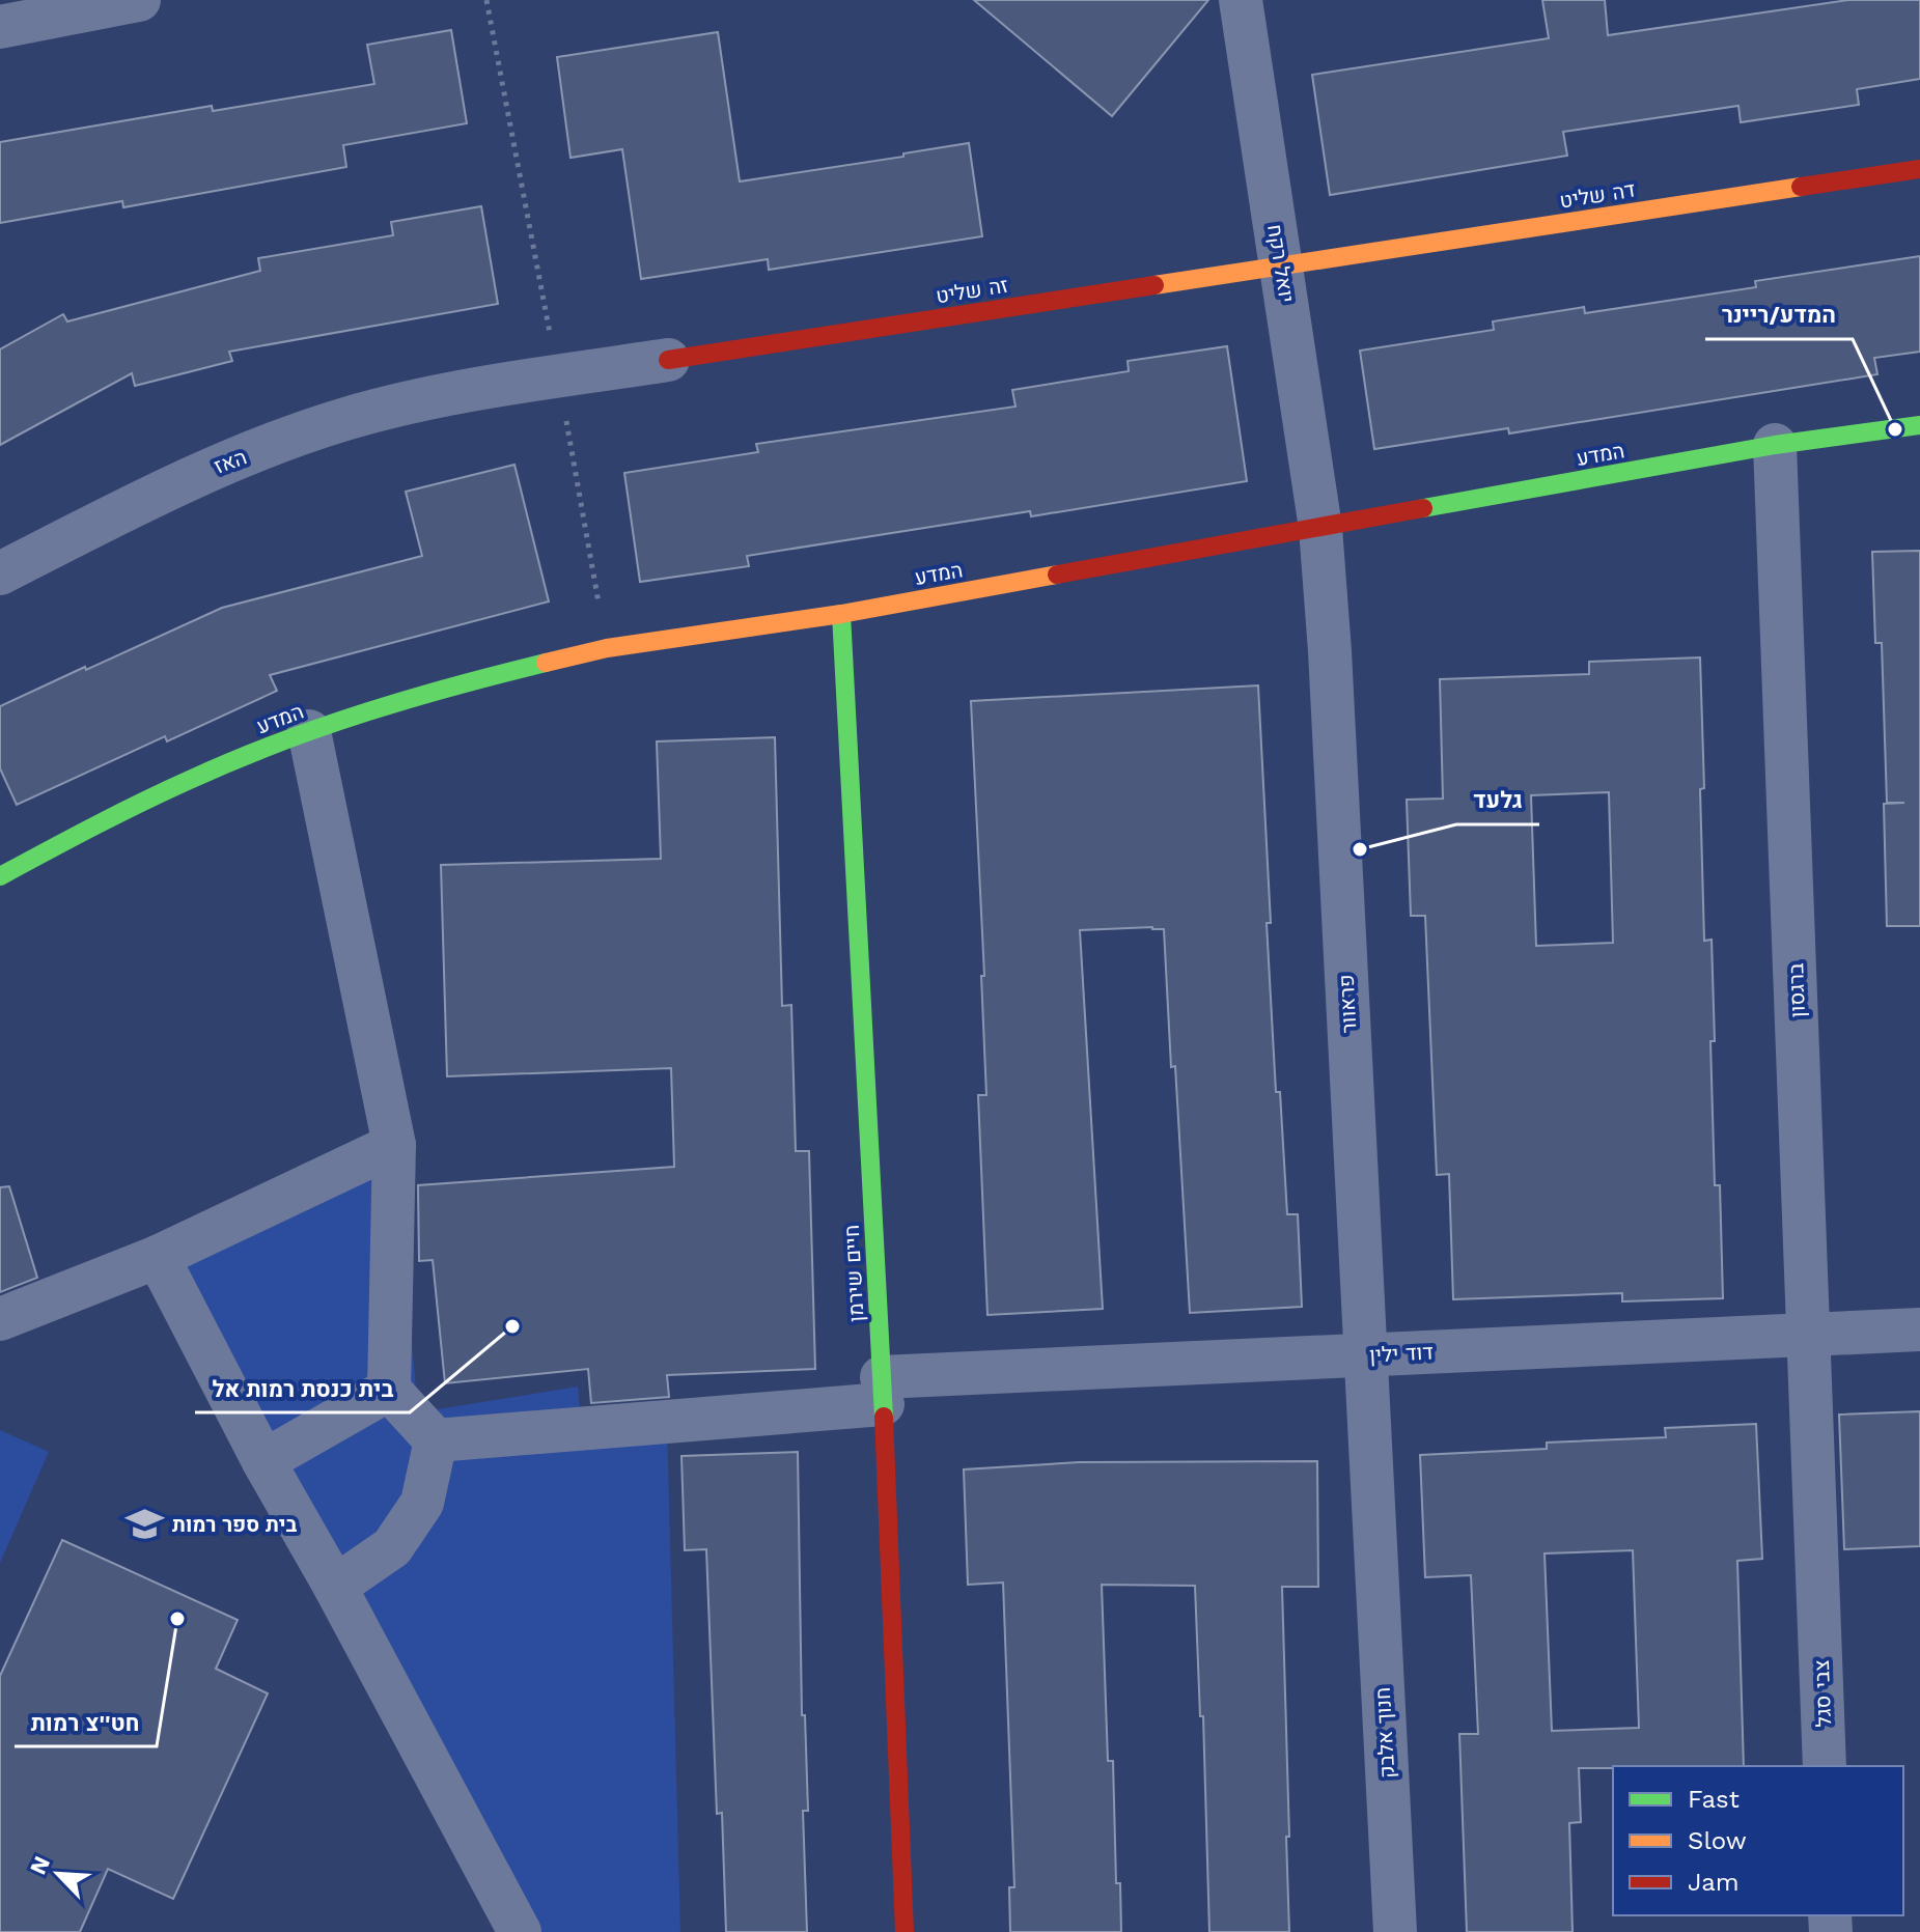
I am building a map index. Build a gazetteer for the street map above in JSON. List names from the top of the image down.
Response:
{
  "streets": {
    "street": [
      "דה שליט",
      "יואל רקח",
      "זה שליט",
      "המדע",
      "האז",
      "ברגסון",
      "פראוור",
      "חיים שירמן",
      "דוד ילין",
      "צבי סגל",
      "חנוך אלבק"
    ]
  },
  "crossings": [
    ["דה שליט", "יואל רקח"],
    ["דה שליט", "זה שליט"],
    ["יואל רקח", "זה שליט"],
    ["יואל רקח", "המדע"],
    ["יואל רקח", "פראוור"],
    ["זה שליט", "האז"],
    ["המדע", "ברגסון"],
    ["המדע", "חיים שירמן"],
    ["ברגסון", "דוד ילין"],
    ["ברגסון", "צבי סגל"],
    ["פראוור", "דוד ילין"],
    ["פראוור", "חנוך אלבק"],
    ["חיים שירמן", "דוד ילין"]
  ],
  "places": {
    "other": [
      "המדע/ריינר",
      "גלעד",
      "בית כנסת רמות אל",
      "חט''צ רמות"
    ],
    "school or university": ["בית ספר רמות"]
  },
  "legend": ["Fast", "Slow", "Jam"],
  "north": "top left"
}
